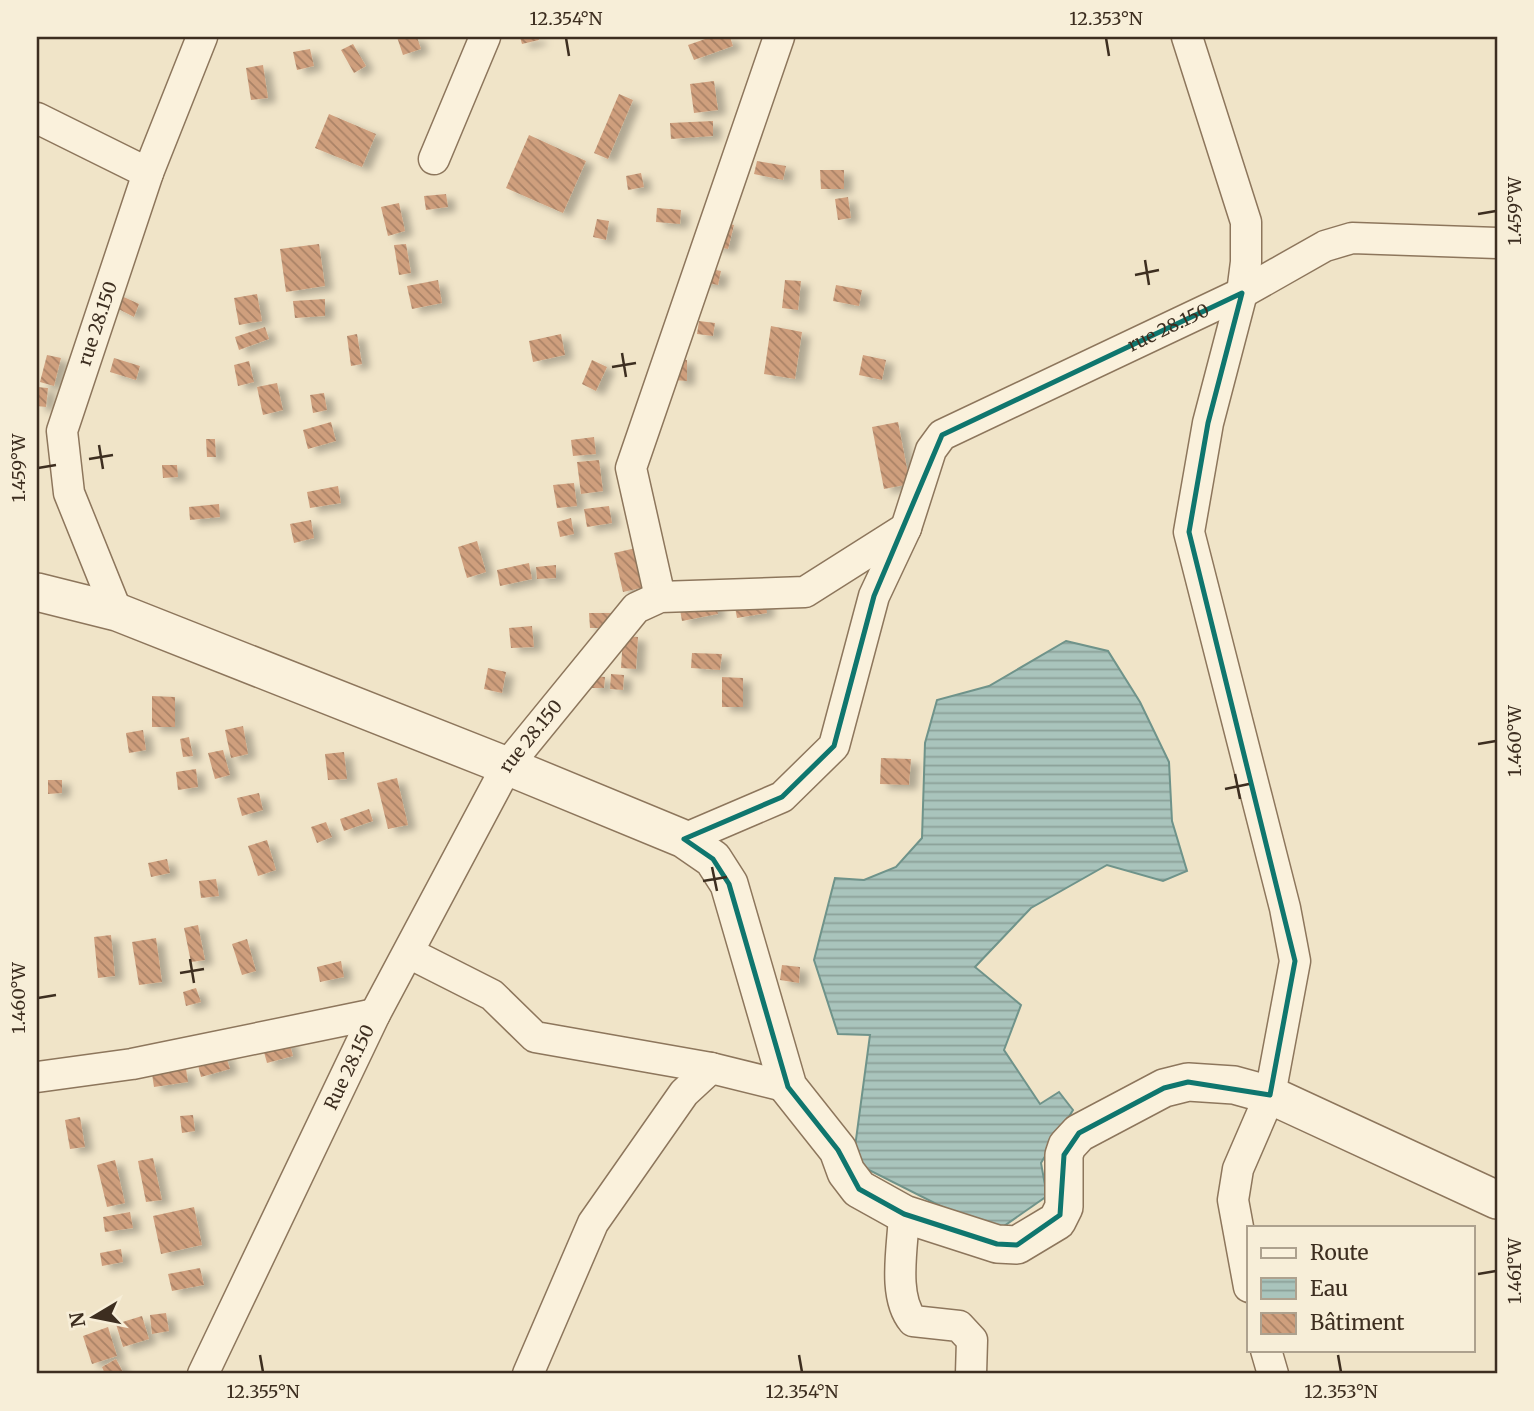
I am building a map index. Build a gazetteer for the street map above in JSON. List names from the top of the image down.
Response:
{
  "streets": {
    "street": ["rue 28.150", "Rue 28.150"]
  },
  "crossings": [
    ["rue 28.150", "Rue 28.150"]
  ],
  "legend": ["Route", "Eau", "Bâtiment"],
  "north": "left",
  "coordinates": [
    "12.354°N",
    "12.353°N",
    "1.459°W",
    "1.460°W",
    "1.461°W",
    "12.355°N"
  ]
}
